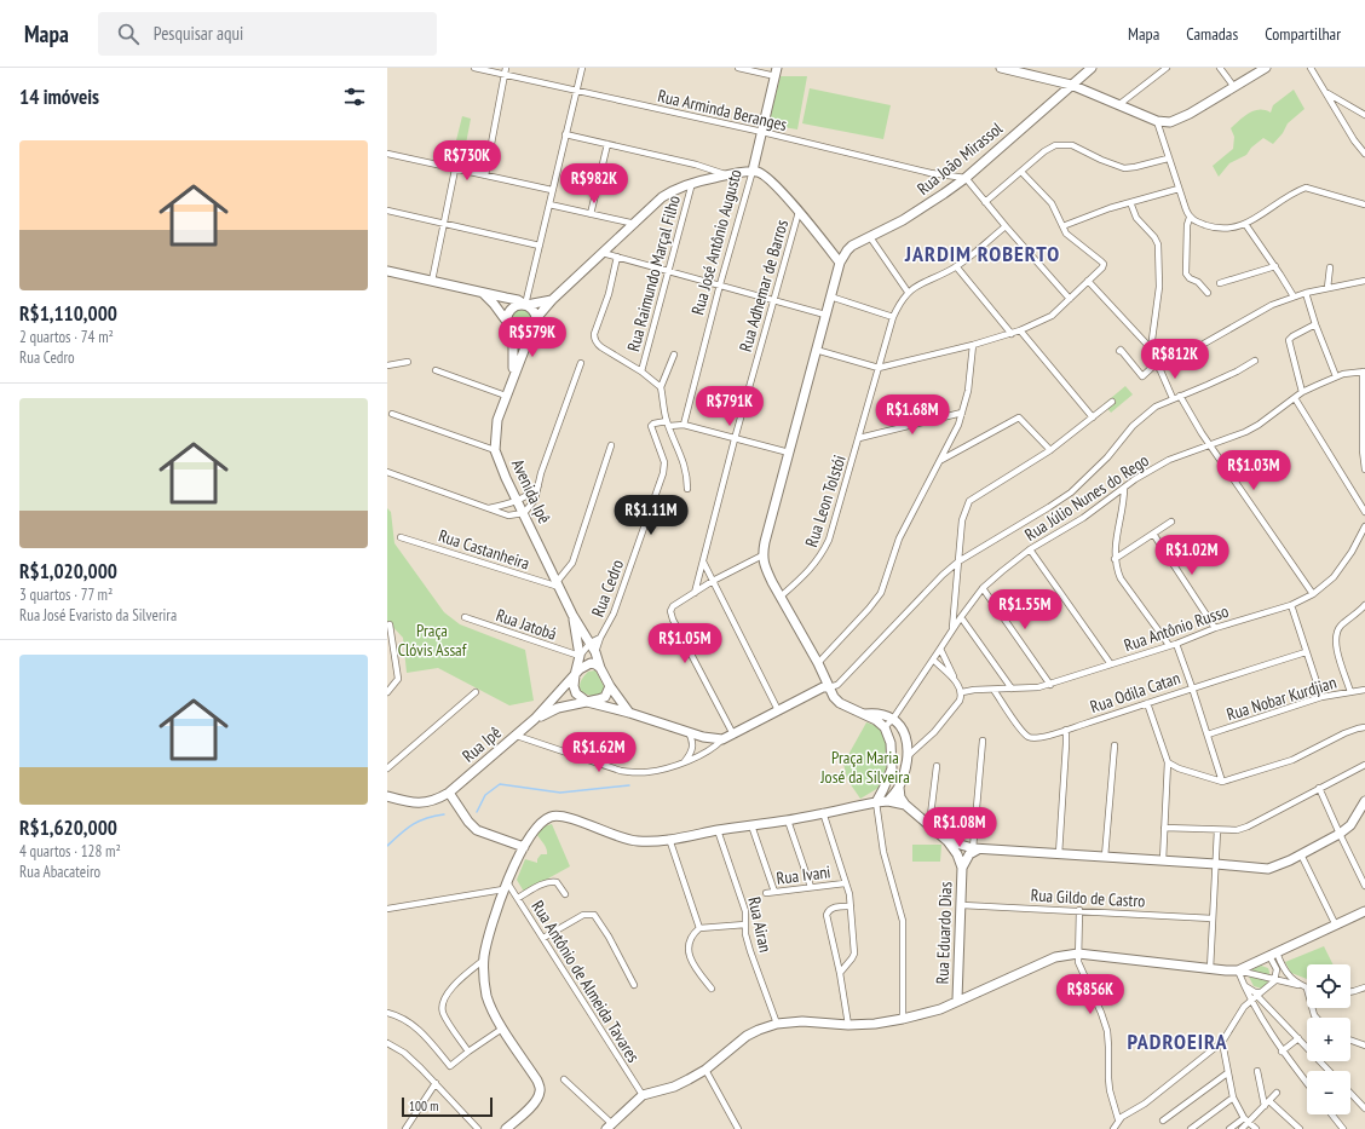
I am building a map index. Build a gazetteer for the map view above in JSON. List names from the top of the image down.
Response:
{
  "streets": {
    "street": [
      "Rua Arminda Beranges",
      "Rua João Mirassol",
      "Rua José Antônio Augusto",
      "Rua Raimundo Marçal Filho",
      "Rua Adhemar de Barros",
      "Avenida Ipê",
      "Rua Júlio Nunes do Rego",
      "Rua Leon Tolstói",
      "Rua Castanheira",
      "Rua Cedro",
      "Rua Jatobá",
      "Rua Antônio Russo",
      "Rua Odila Catan",
      "Rua Nobar Kurdjian",
      "Rua Ipê",
      "Rua Ivani",
      "Rua Gildo de Castro",
      "Rua Airan",
      "Rua Eduardo Dias",
      "Rua Antônio de Almeida Tavares"
    ]
  },
  "crossings": [
    ["Rua Arminda Beranges", "Rua João Mirassol"],
    ["Rua Arminda Beranges", "Rua José Antônio Augusto"],
    ["Avenida Ipê", "Rua Castanheira"],
    ["Avenida Ipê", "Rua Cedro"],
    ["Avenida Ipê", "Rua Jatobá"],
    ["Avenida Ipê", "Rua Ipê"],
    ["Rua Cedro", "Rua Jatobá"],
    ["Rua Antônio Russo", "Rua Odila Catan"],
    ["Rua Gildo de Castro", "Rua Eduardo Dias"]
  ],
  "districts": ["JARDIM ROBERTO", "PADROEIRA"],
  "parks": ["Praça Clóvis Assaf", "Praça Maria José da Silveira"],
  "scale_bar": "100 m",
  "page": {
    "header": "Mapa",
    "search": "Pesquisar aqui",
    "nav": ["Mapa", "Camadas", "Compartilhar"],
    "heading": "14 imóveis",
    "list": [
      {
        "name": "R$1,110,000",
        "note": "2 quartos · 74 m² · Rua Cedro"
      },
      {
        "name": "R$1,020,000",
        "note": "3 quartos · 77 m² · Rua José Evaristo da Silverira"
      },
      {
        "name": "R$1,620,000",
        "note": "4 quartos · 128 m² · Rua Abacateiro"
      }
    ],
    "price": [
      "R$730K",
      "R$982K",
      "R$579K",
      "R$812K",
      "R$791K",
      "R$1.68M",
      "R$1.03M",
      "R$1.11M",
      "R$1.02M",
      "R$1.55M",
      "R$1.05M",
      "R$1.62M",
      "R$1.08M",
      "R$856K"
    ],
    "map_buttons": ["+", "−"],
    "scale": "100 m"
  }
}
